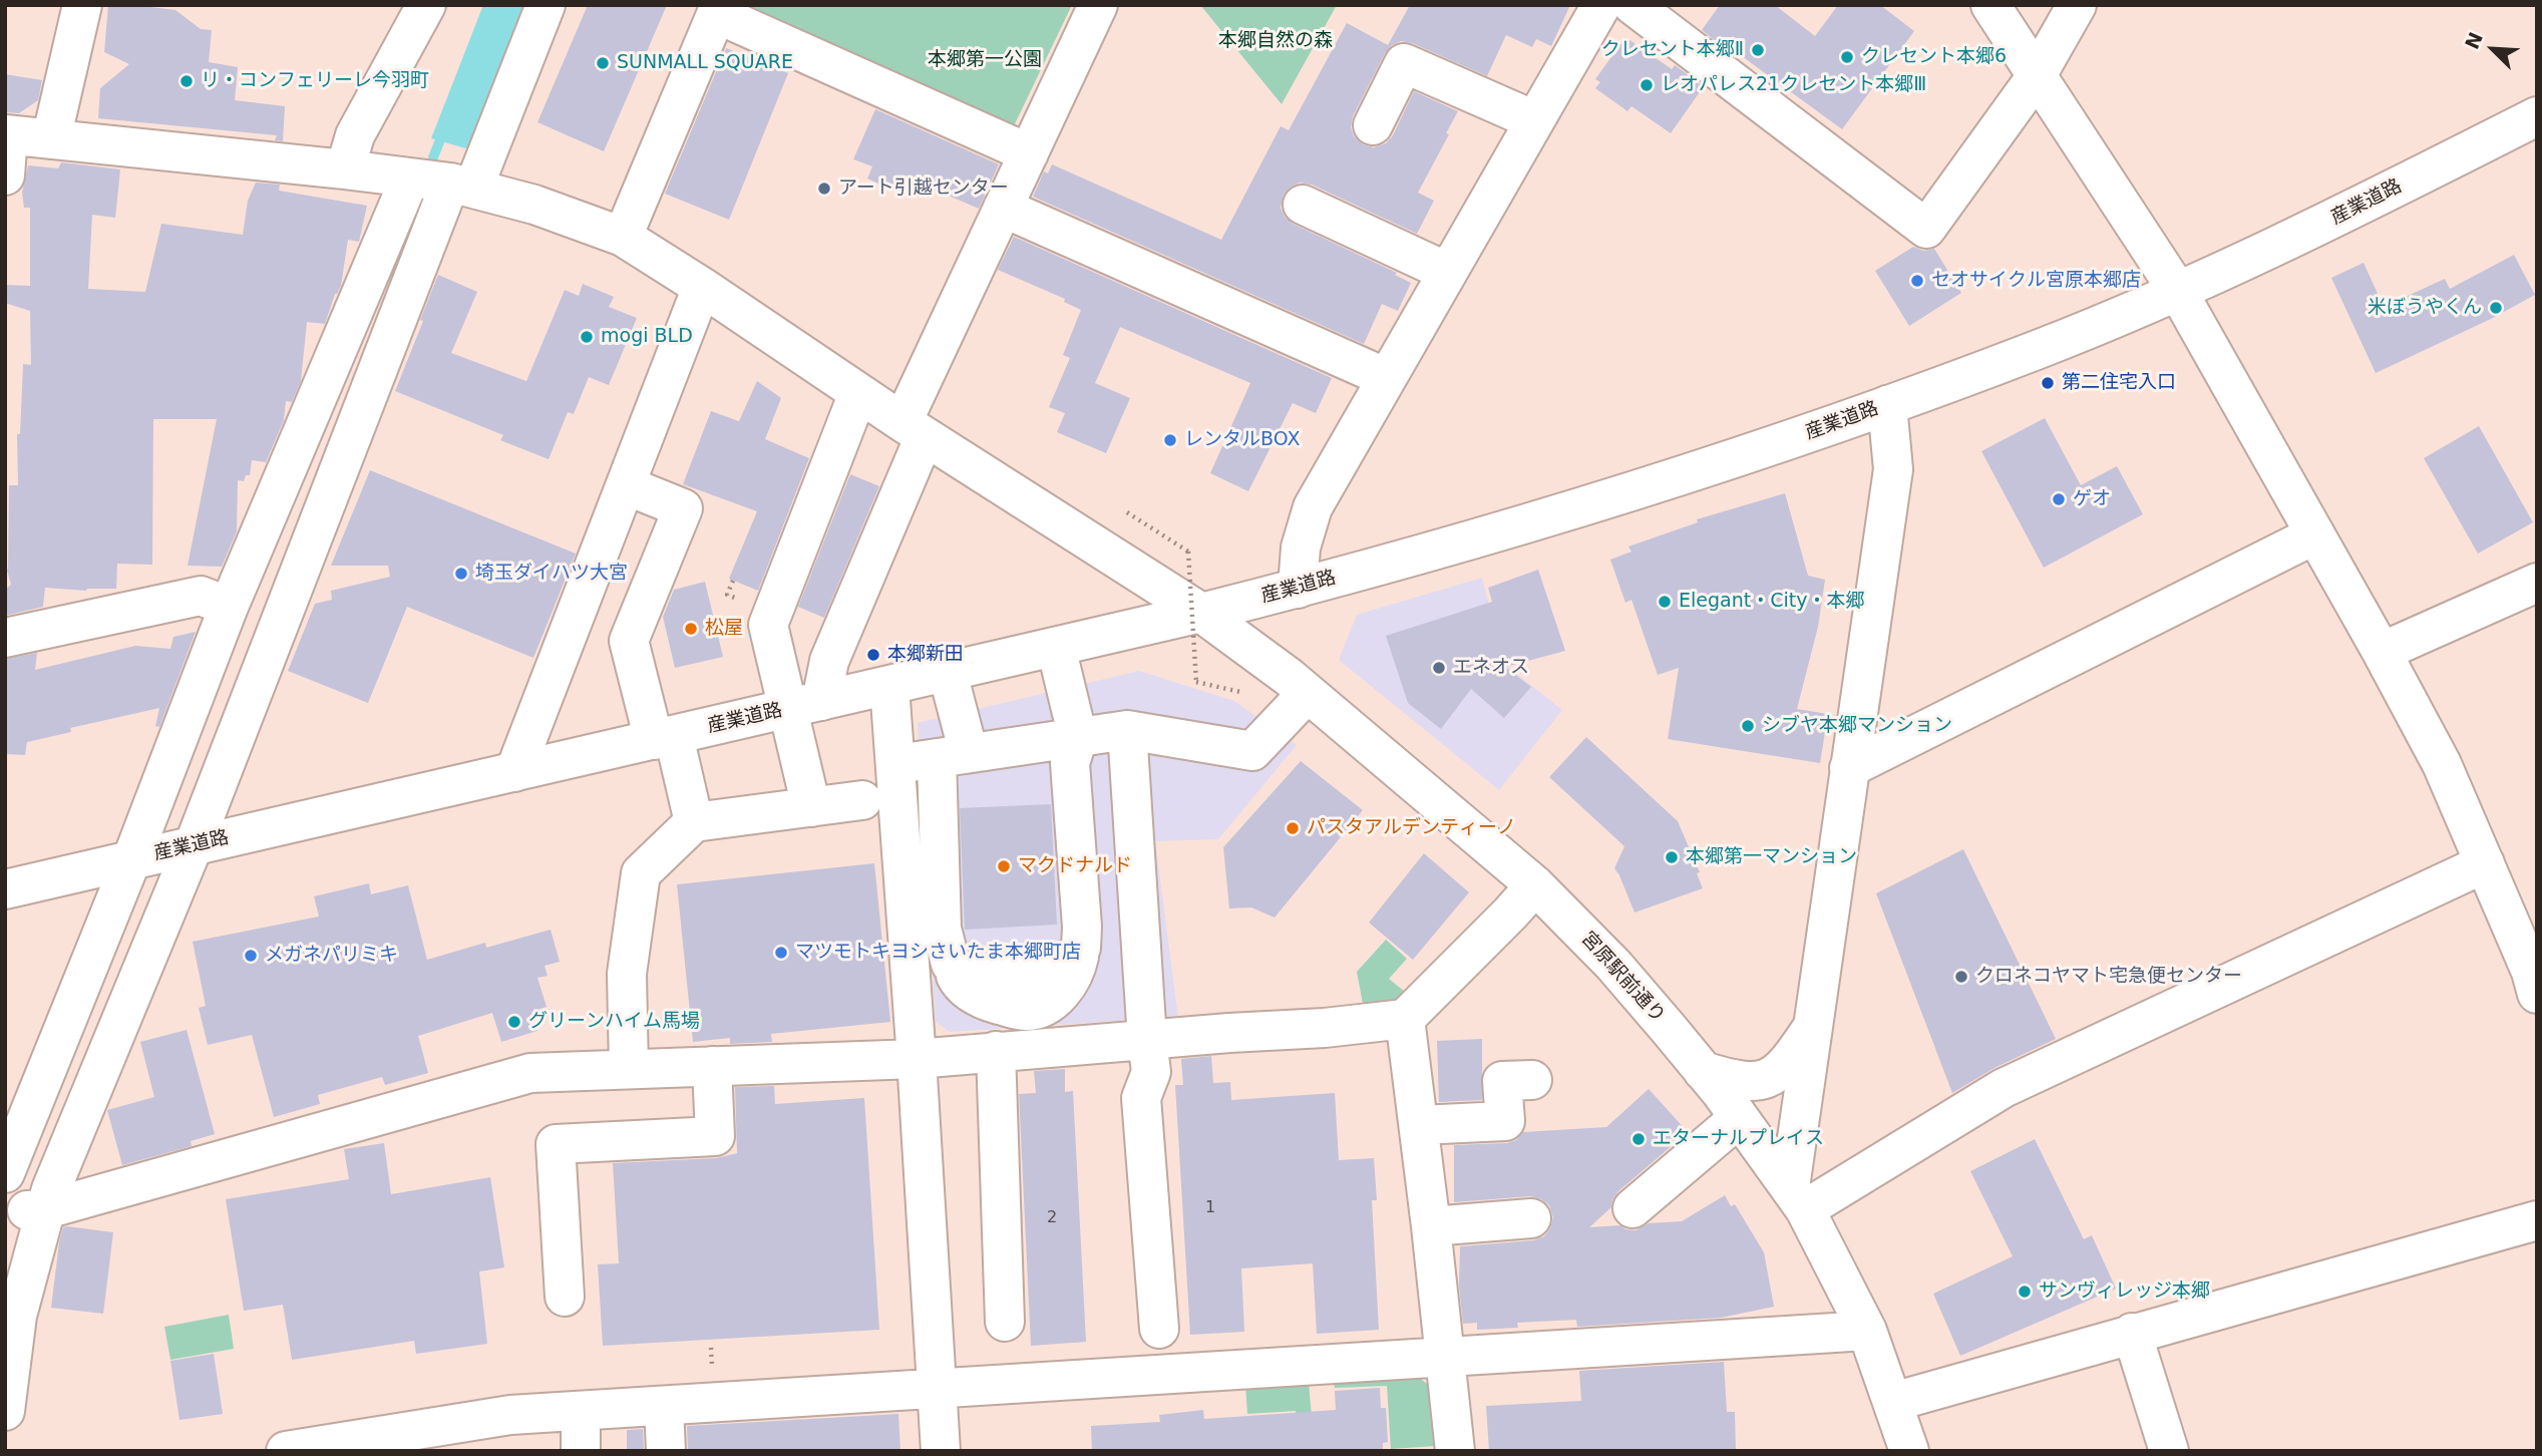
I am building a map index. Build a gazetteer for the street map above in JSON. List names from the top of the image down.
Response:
{
  "streets": {
    "street": ["産業道路", "宮原駅前通り"]
  },
  "crossings": [
    ["産業道路", "宮原駅前通り"]
  ],
  "parks": ["本郷自然の森", "本郷第一公園"],
  "places": [
    "クレセント本郷Ⅱ",
    "クレセント本郷6",
    "SUNMALL SQUARE",
    "リ・コンフェリーレ今羽町",
    "レオパレス21クレセント本郷Ⅲ",
    "アート引越センター",
    "セオサイクル宮原本郷店",
    "米ぼうやくん",
    "mogi BLD",
    "第二住宅入口",
    "レンタルBOX",
    "ゲオ",
    "埼玉ダイハツ大宮",
    "Elegant・City・本郷",
    "松屋",
    "本郷新田",
    "エネオス",
    "シブヤ本郷マンション",
    "パスタアルデンティーノ",
    "本郷第一マンション",
    "マクドナルド",
    "マツモトキヨシさいたま本郷町店",
    "メガネパリミキ",
    "クロネコヤマト宅急便センター",
    "グリーンハイム馬場",
    "エターナルプレイス",
    "サンヴィレッジ本郷"
  ],
  "house_numbers": ["1", "2"],
  "north": "top left"
}
